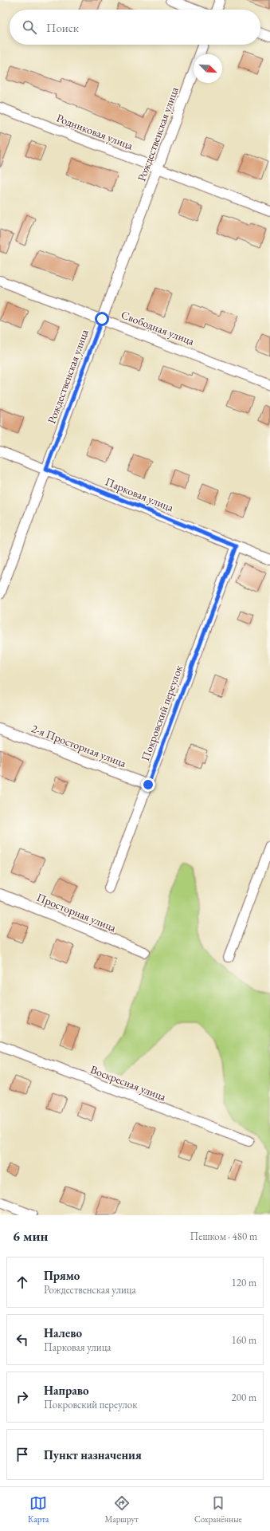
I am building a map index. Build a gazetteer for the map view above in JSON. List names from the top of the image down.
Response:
{
  "streets": {
    "street": [
      "Родниковая улица",
      "Рождественская улица",
      "Свободная улица",
      "Парковая улица",
      "Покровский переулок",
      "2-я Просторная улица",
      "Просторная улица",
      "Воскресная улица"
    ]
  },
  "crossings": [
    ["Родниковая улица", "Рождественская улица"],
    ["Рождественская улица", "Свободная улица"],
    ["Рождественская улица", "Парковая улица"],
    ["Парковая улица", "Покровский переулок"],
    ["Покровский переулок", "2-я Просторная улица"]
  ],
  "north": "bottom right",
  "page": {
    "search": "Поиск",
    "heading": ["6 мин", "Пешком · 480 m"],
    "list": [
      ["Прямо", "Рождественская улица", "120 m"],
      ["Налево", "Парковая улица", "160 m"],
      ["Направо", "Покровский переулок", "200 m"],
      "Пункт назначения"
    ],
    "nav": ["Карта", "Маршрут", "Сохранённые"]
  }
}
